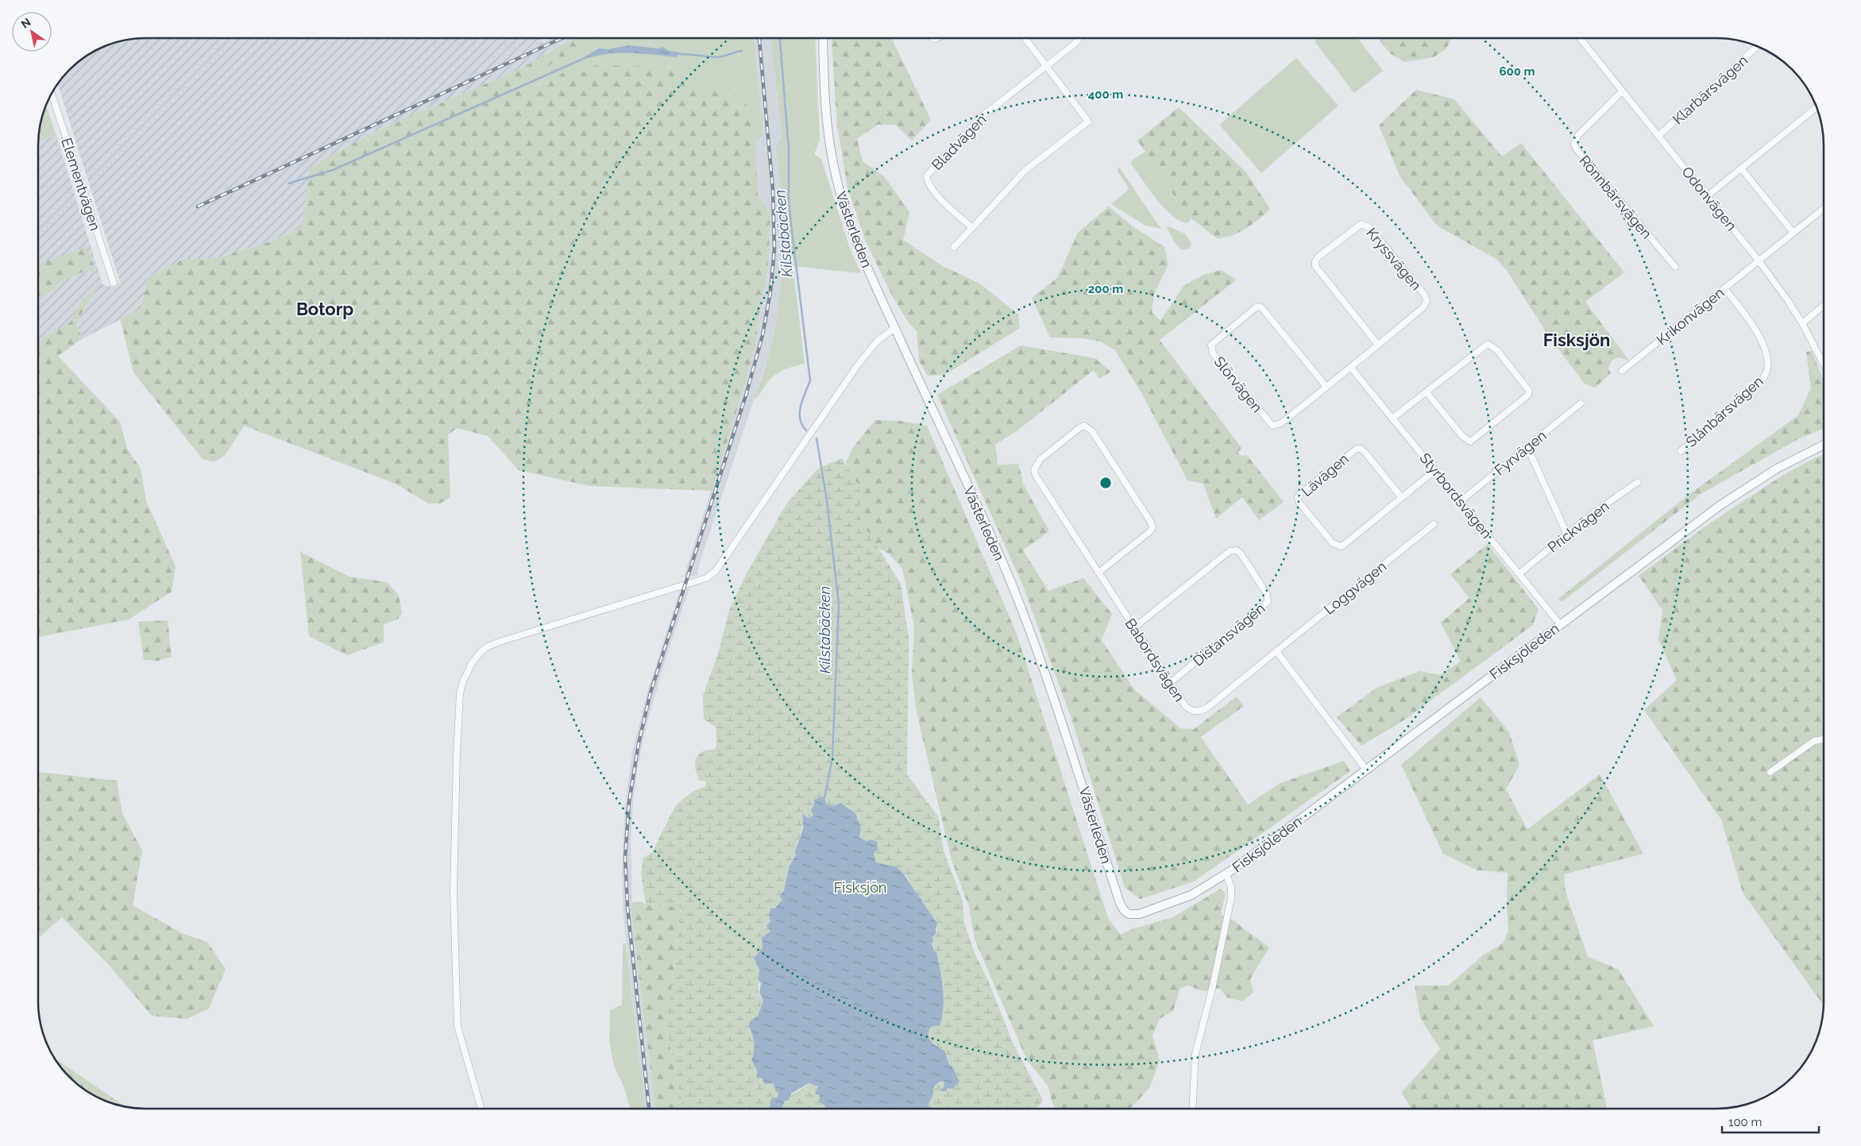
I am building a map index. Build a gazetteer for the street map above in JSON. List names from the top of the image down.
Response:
{
  "streets": {
    "street": [
      "Klarbärsvägen",
      "Bladvägen",
      "Elementvägen",
      "Rönnbärsvägen",
      "Odonvägen",
      "Västerleden",
      "Kryssvägen",
      "Krikonvägen",
      "Slörvägen",
      "Slånbärsvägen",
      "Fyrvägen",
      "Lävägen",
      "Styrbordsvägen",
      "Prickvägen",
      "Loggvägen",
      "Distansvägen",
      "Fisksjöleden",
      "Babordsvägen"
    ]
  },
  "crossings": [
    ["Klarbärsvägen", "Odonvägen"],
    ["Rönnbärsvägen", "Odonvägen"],
    ["Odonvägen", "Krikonvägen"],
    ["Västerleden", "Fisksjöleden"],
    ["Kryssvägen", "Slörvägen"],
    ["Kryssvägen", "Styrbordsvägen"],
    ["Krikonvägen", "Slånbärsvägen"],
    ["Slörvägen", "Styrbordsvägen"],
    ["Fyrvägen", "Styrbordsvägen"],
    ["Lävägen", "Styrbordsvägen"],
    ["Styrbordsvägen", "Prickvägen"],
    ["Styrbordsvägen", "Fisksjöleden"],
    ["Loggvägen", "Babordsvägen"],
    ["Distansvägen", "Babordsvägen"]
  ],
  "districts": ["Botorp", "Fisksjön"],
  "water": ["Kilstabäcken"],
  "parks": ["Fisksjön"],
  "scale_bar": "100 m",
  "north": "top left",
  "rings": ["600 m", "400 m", "200 m"]
}
